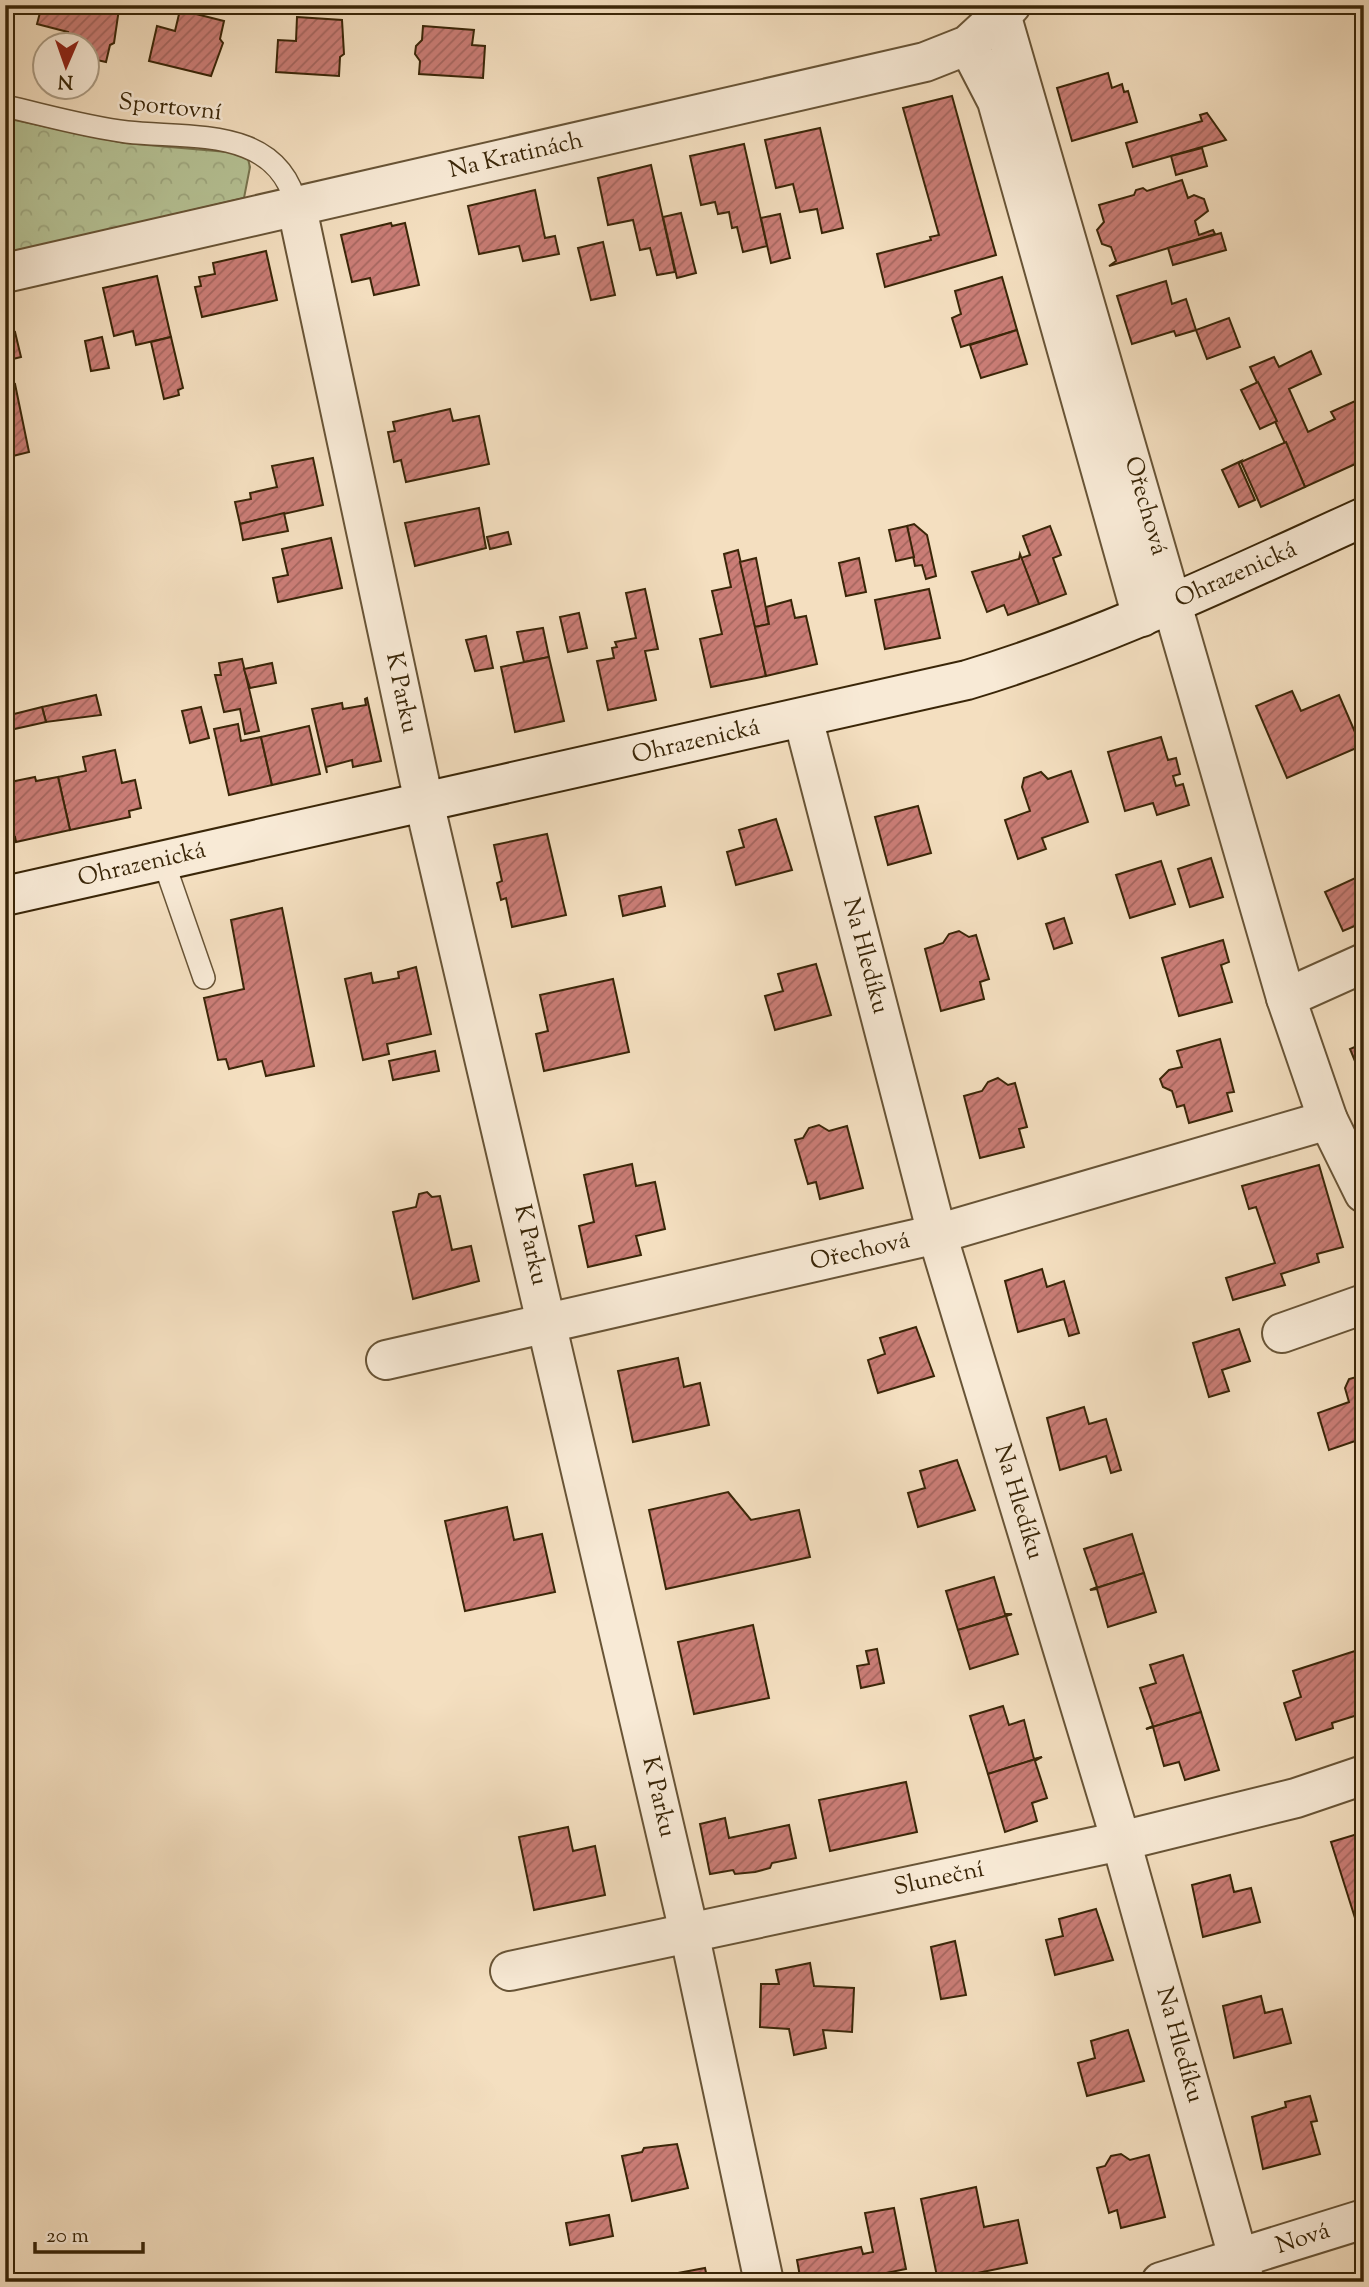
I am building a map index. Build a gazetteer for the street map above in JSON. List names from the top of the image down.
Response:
{
  "streets": {
    "street": [
      "Na Kratinách",
      "Ořechová",
      "Ohrazenická",
      "K Parku",
      "Na Hledíku",
      "Sluneční",
      "Nová"
    ],
    "lane": ["Sportovní"]
  },
  "crossings": [
    ["Sportovní", "Na Kratinách"],
    ["Sportovní", "K Parku"],
    ["Na Kratinách", "Ořechová"],
    ["Na Kratinách", "K Parku"],
    ["Ořechová", "Ohrazenická"],
    ["Ořechová", "K Parku"],
    ["Ořechová", "Na Hledíku"],
    ["Ohrazenická", "K Parku"],
    ["Ohrazenická", "Na Hledíku"],
    ["K Parku", "Sluneční"],
    ["Na Hledíku", "Sluneční"],
    ["Na Hledíku", "Nová"]
  ],
  "scale_bar": "20 m",
  "north": "bottom"
}
